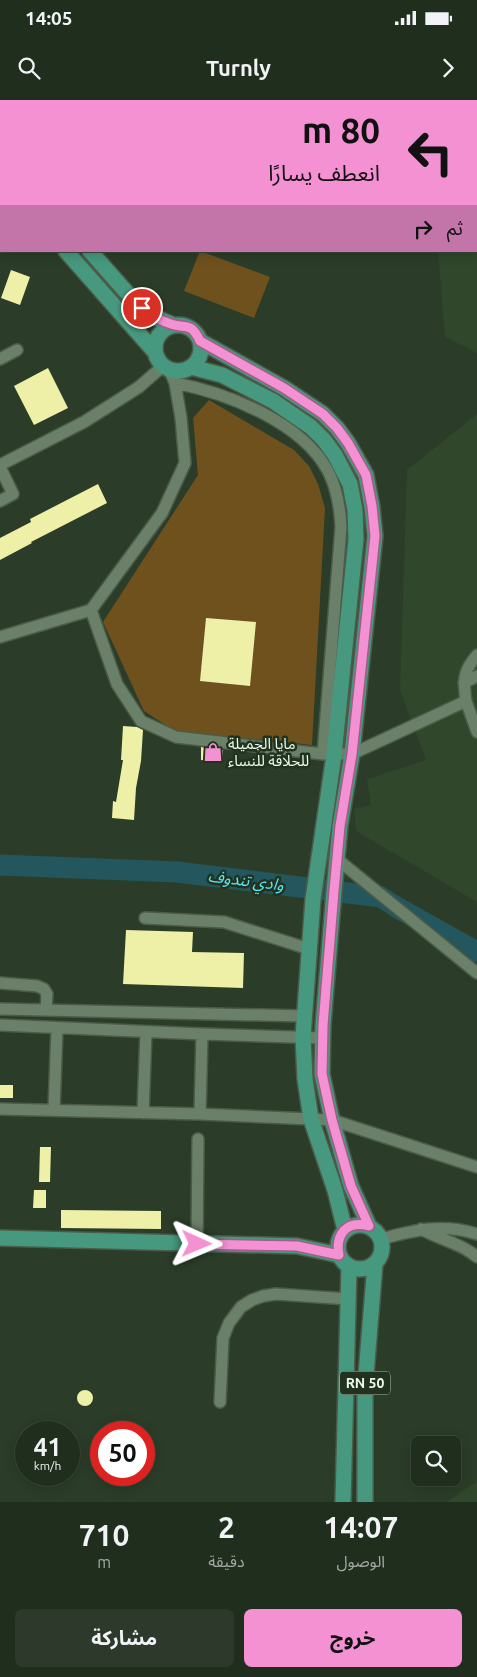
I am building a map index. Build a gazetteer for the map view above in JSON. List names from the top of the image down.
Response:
{
  "streets": {
    "main road": ["RN 50"]
  },
  "water": ["وادي تندوف"],
  "places": {
    "shop": ["مايا الجميلة للحلاقة للنساء"]
  },
  "page": {
    "status": "14:05",
    "header": "Turnly",
    "turn": ["80 m", "انعطف يسارًا"],
    "then": "ثم",
    "speed": "41 km/h",
    "limit": "50",
    "eta": [
      "14:07",
      "الوصول",
      "2",
      "دقيقة",
      "710",
      "m"
    ],
    "buttons": ["خروج", "مشاركة"]
  }
}
